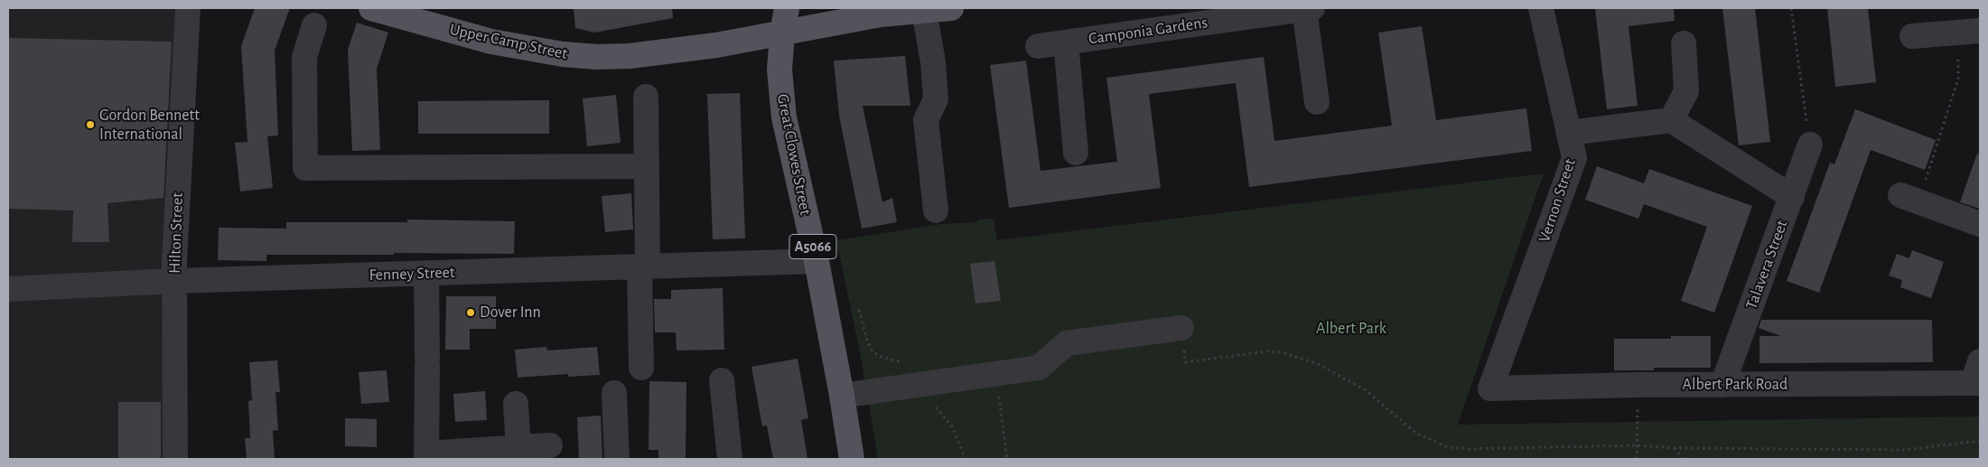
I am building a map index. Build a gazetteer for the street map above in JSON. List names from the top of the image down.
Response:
{
  "streets": {
    "main road": ["Upper Camp Street", "Great Clowes Street", "A5066"],
    "street": [
      "Camponia Gardens",
      "Vernon Street",
      "Hilton Street",
      "Talavera Street",
      "Fenney Street",
      "Albert Park Road"
    ]
  },
  "crossings": [
    ["Upper Camp Street", "Great Clowes Street"],
    ["Great Clowes Street", "Fenney Street"],
    ["Vernon Street", "Albert Park Road"],
    ["Hilton Street", "Fenney Street"],
    ["Talavera Street", "Albert Park Road"]
  ],
  "parks": ["Albert Park"],
  "places": ["Gordon Bennett International", "Dover Inn"]
}
